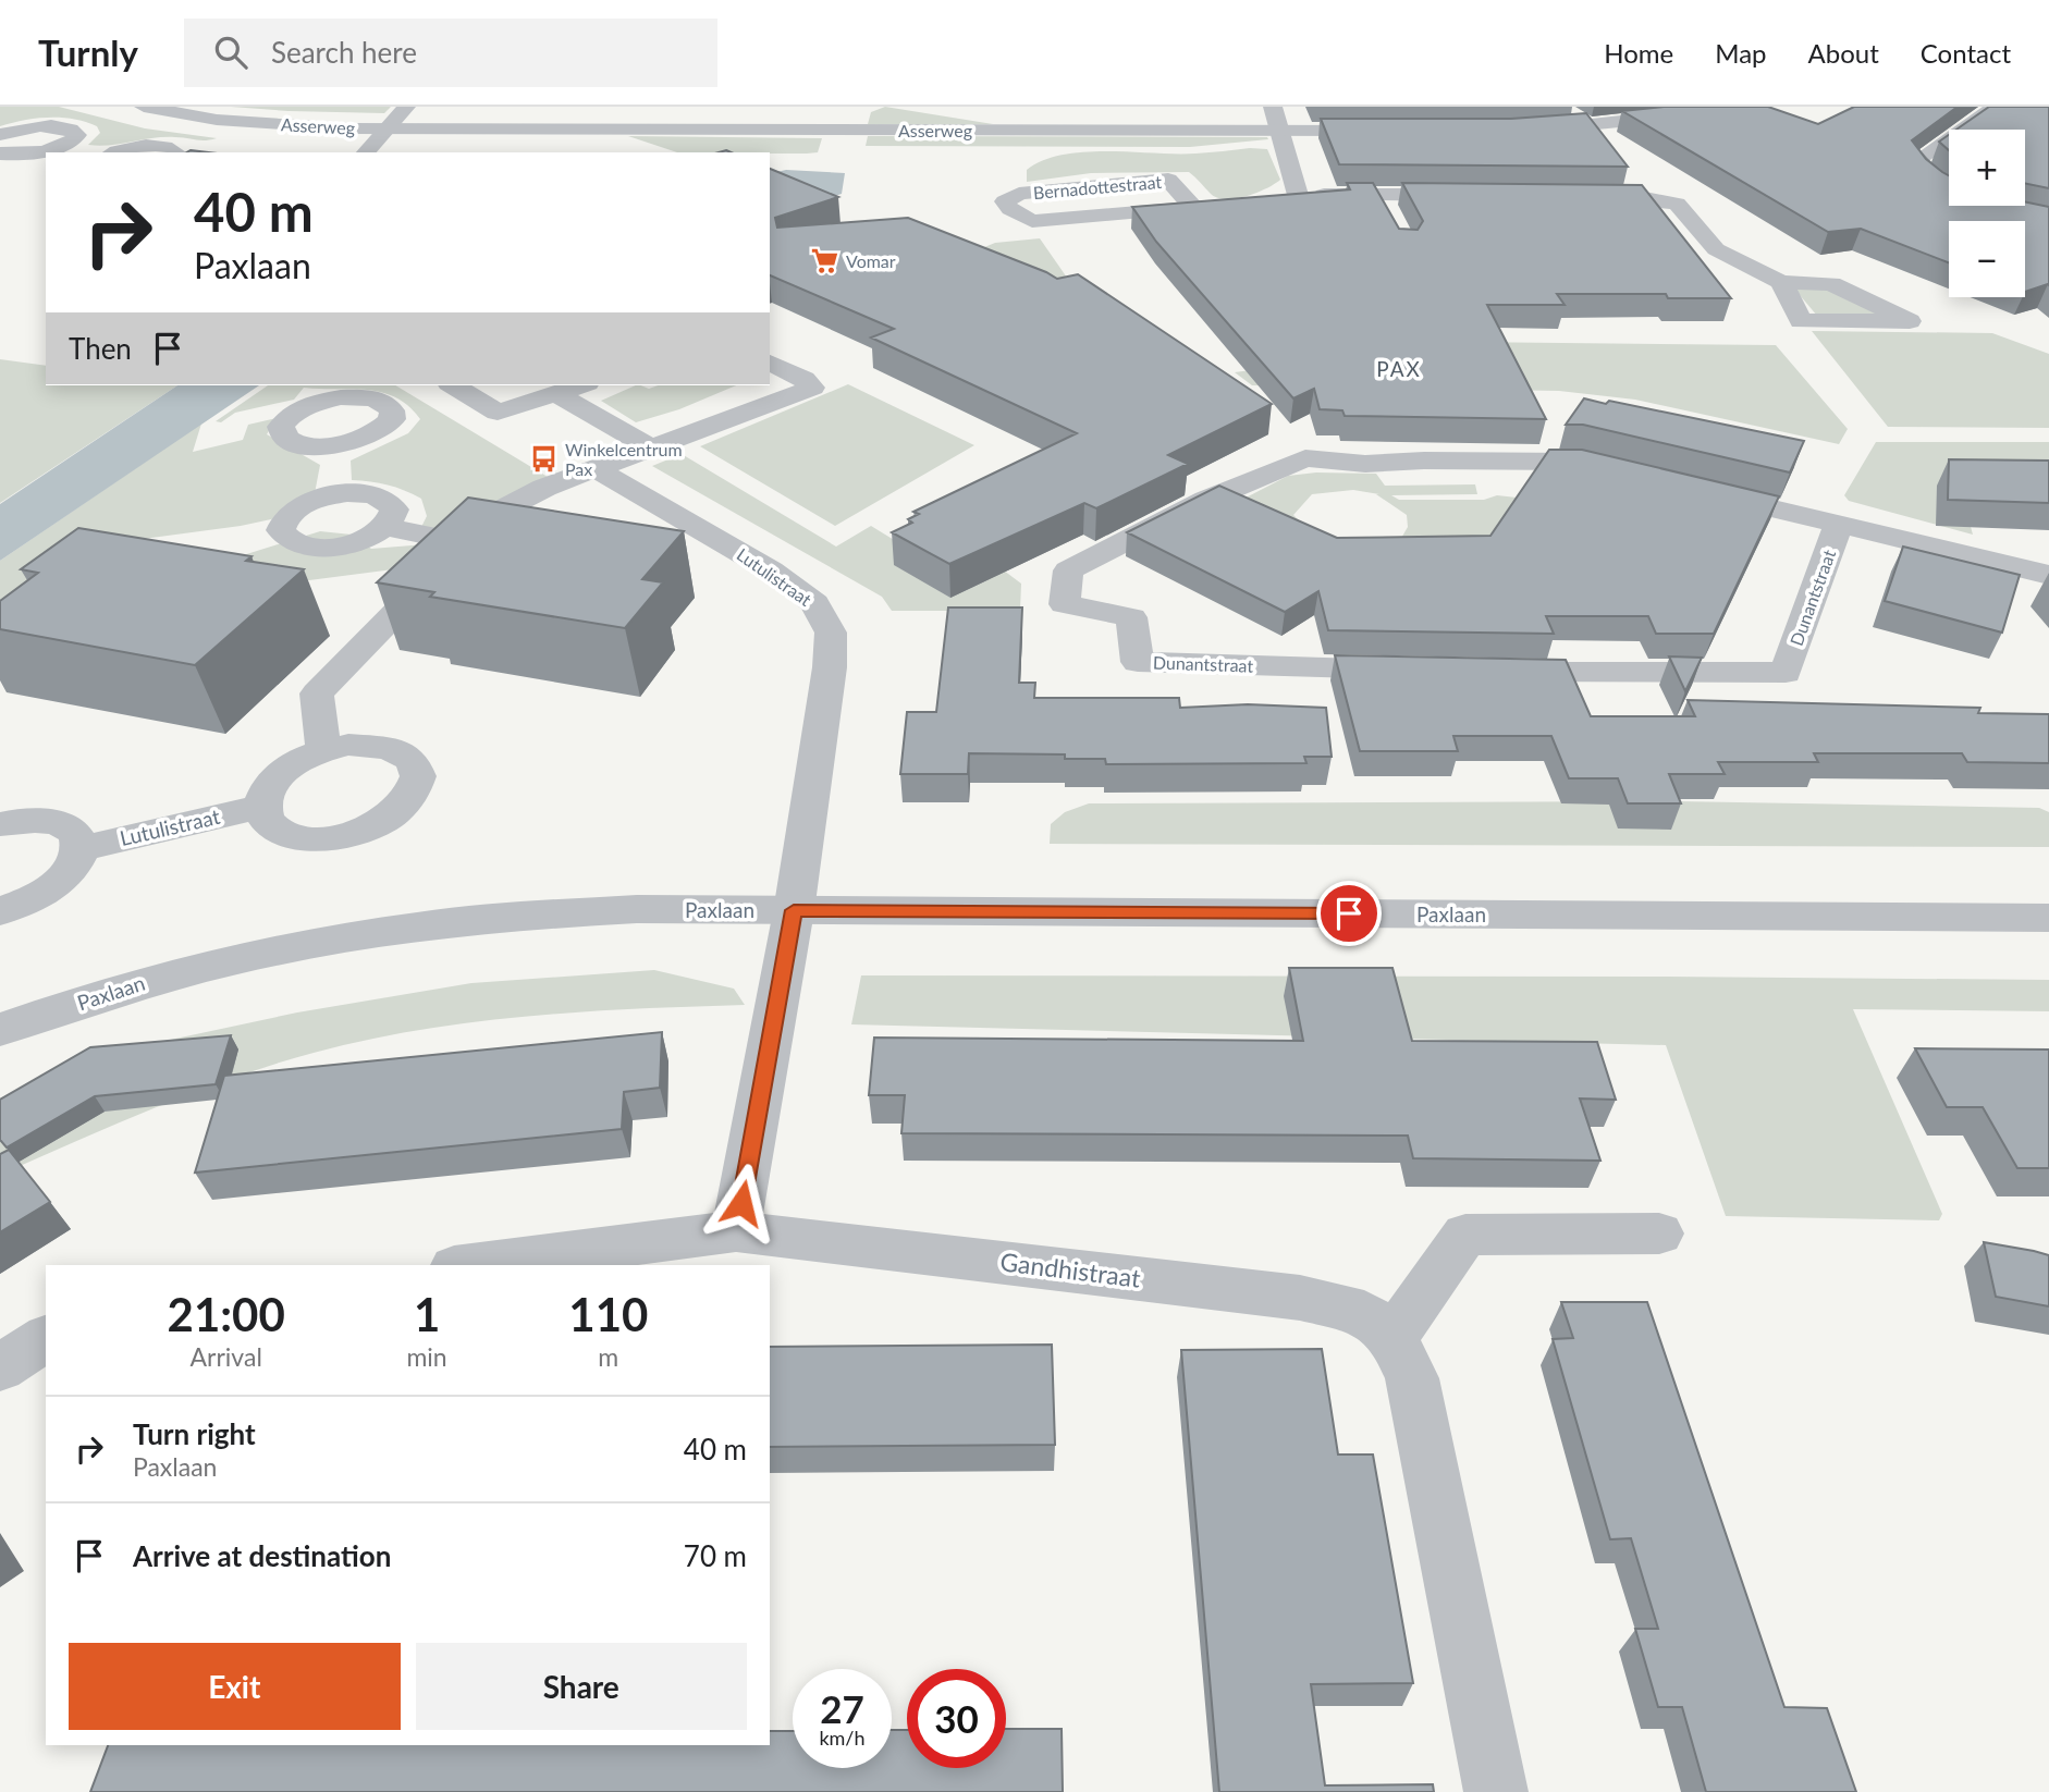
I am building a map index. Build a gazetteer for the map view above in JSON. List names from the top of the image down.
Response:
{
  "streets": {
    "street": [
      "Asserweg",
      "Bernadottestraat",
      "Lutulistraat",
      "Dunantstraat",
      "Paxlaan",
      "Gandhistraat"
    ]
  },
  "crossings": [
    ["Lutulistraat", "Paxlaan"]
  ],
  "districts": ["PAX"],
  "places": {
    "supermarket": ["Vomar"],
    "bus stop": ["Winkelcentrum Pax"]
  },
  "page": {
    "header": "Turnly",
    "search": "Search here",
    "nav": [
      "Home",
      "Map",
      "About",
      "Contact"
    ],
    "map_buttons": ["+", "−"],
    "turn": ["40 m", "Paxlaan"],
    "then": "Then",
    "eta": [
      "21:00",
      "Arrival",
      "1",
      "min",
      "110",
      "m"
    ],
    "list": [
      {
        "name": "Turn right",
        "note": "Paxlaan",
        "value": "40 m"
      },
      {
        "name": "Arrive at destination",
        "value": "70 m"
      }
    ],
    "buttons": ["Exit", "Share"],
    "speed": "27 km/h",
    "limit": "30"
  }
}
